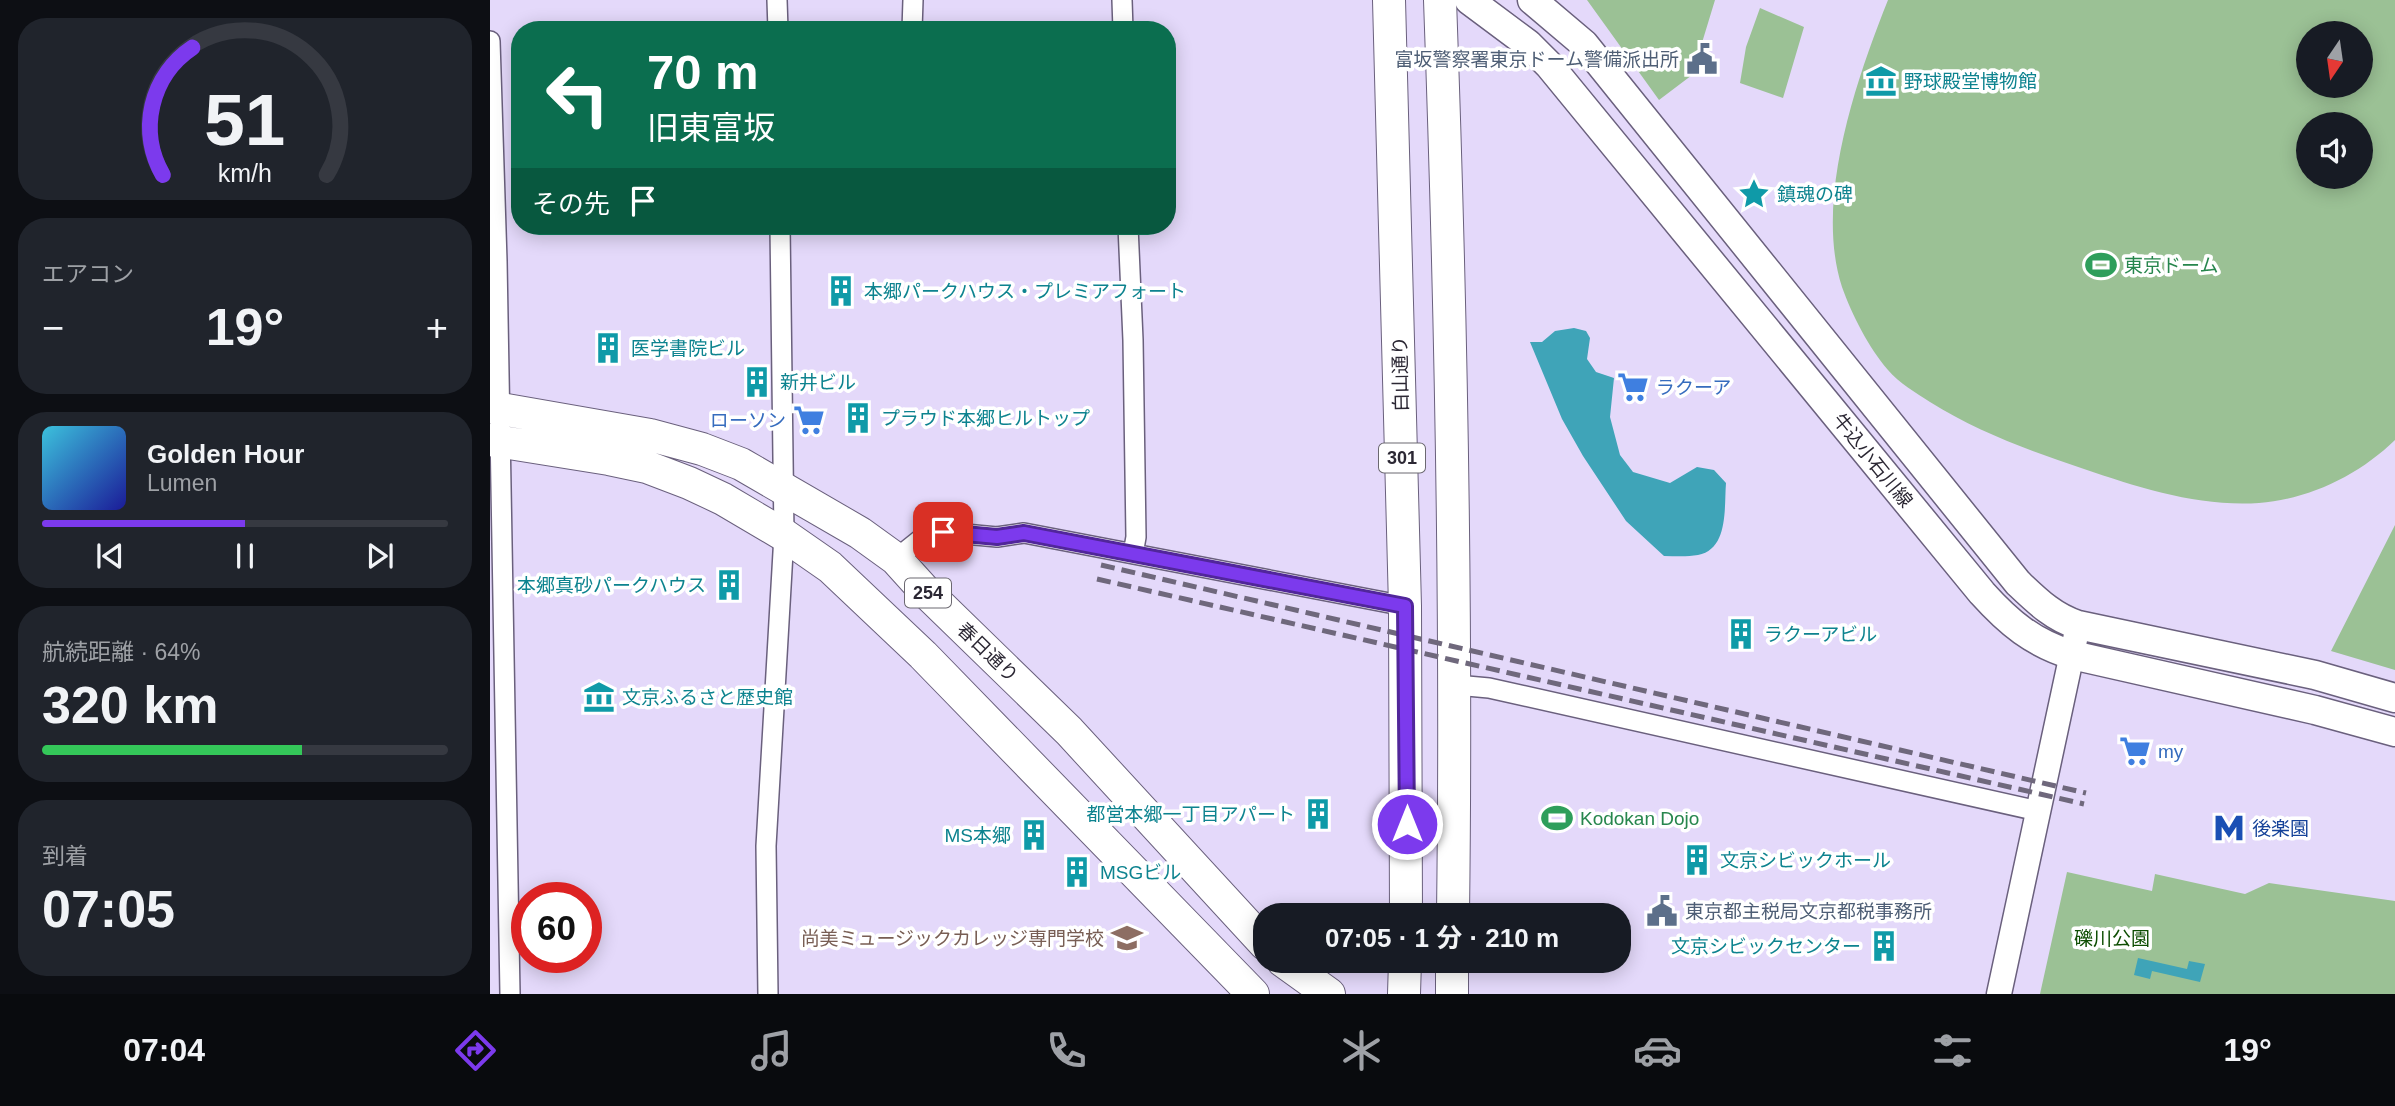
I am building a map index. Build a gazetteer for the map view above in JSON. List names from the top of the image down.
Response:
{
  "streets": {
    "main road": [
      "白山通り",
      "301",
      "牛込小石川線",
      "254",
      "春日通り"
    ]
  },
  "parks": ["礫川公園"],
  "places": {
    "public building": ["富坂警察署東京ドーム警備派出所", "東京都主税局文京都税事務所"],
    "museum": ["野球殿堂博物館", "文京ふるさと歴史館"],
    "place": ["鎮魂の碑"],
    "sports": ["東京ドーム", "Kodokan Dojo"],
    "building": [
      "本郷パークハウス・プレミアフォート",
      "医学書院ビル",
      "新井ビル",
      "プラウド本郷ヒルトップ",
      "本郷真砂パークハウス",
      "ラクーアビル",
      "都営本郷一丁目アパート",
      "MS本郷",
      "文京シビックホール",
      "MSGビル",
      "文京シビックセンター"
    ],
    "supermarket": ["ラクーア", "ローソン", "my"],
    "metro station": ["後楽園"],
    "school or university": ["尚美ミュージックカレッジ専門学校"]
  },
  "north": "bottom",
  "page": {
    "turn": ["70 m", "旧東富坂"],
    "then": "その先",
    "tile": [
      "エアコン",
      ["航続距離 · 64%", "320 km"],
      ["到着", "07:05"]
    ],
    "heat": ["−", "19°", "+"],
    "song": ["Golden Hour", "Lumen"],
    "limit": "60",
    "trip": "07:05 · 1 分 · 210 m",
    "tabs": ["07:04", "19°"],
    "gauge": ["51", "km/h"]
  }
}
